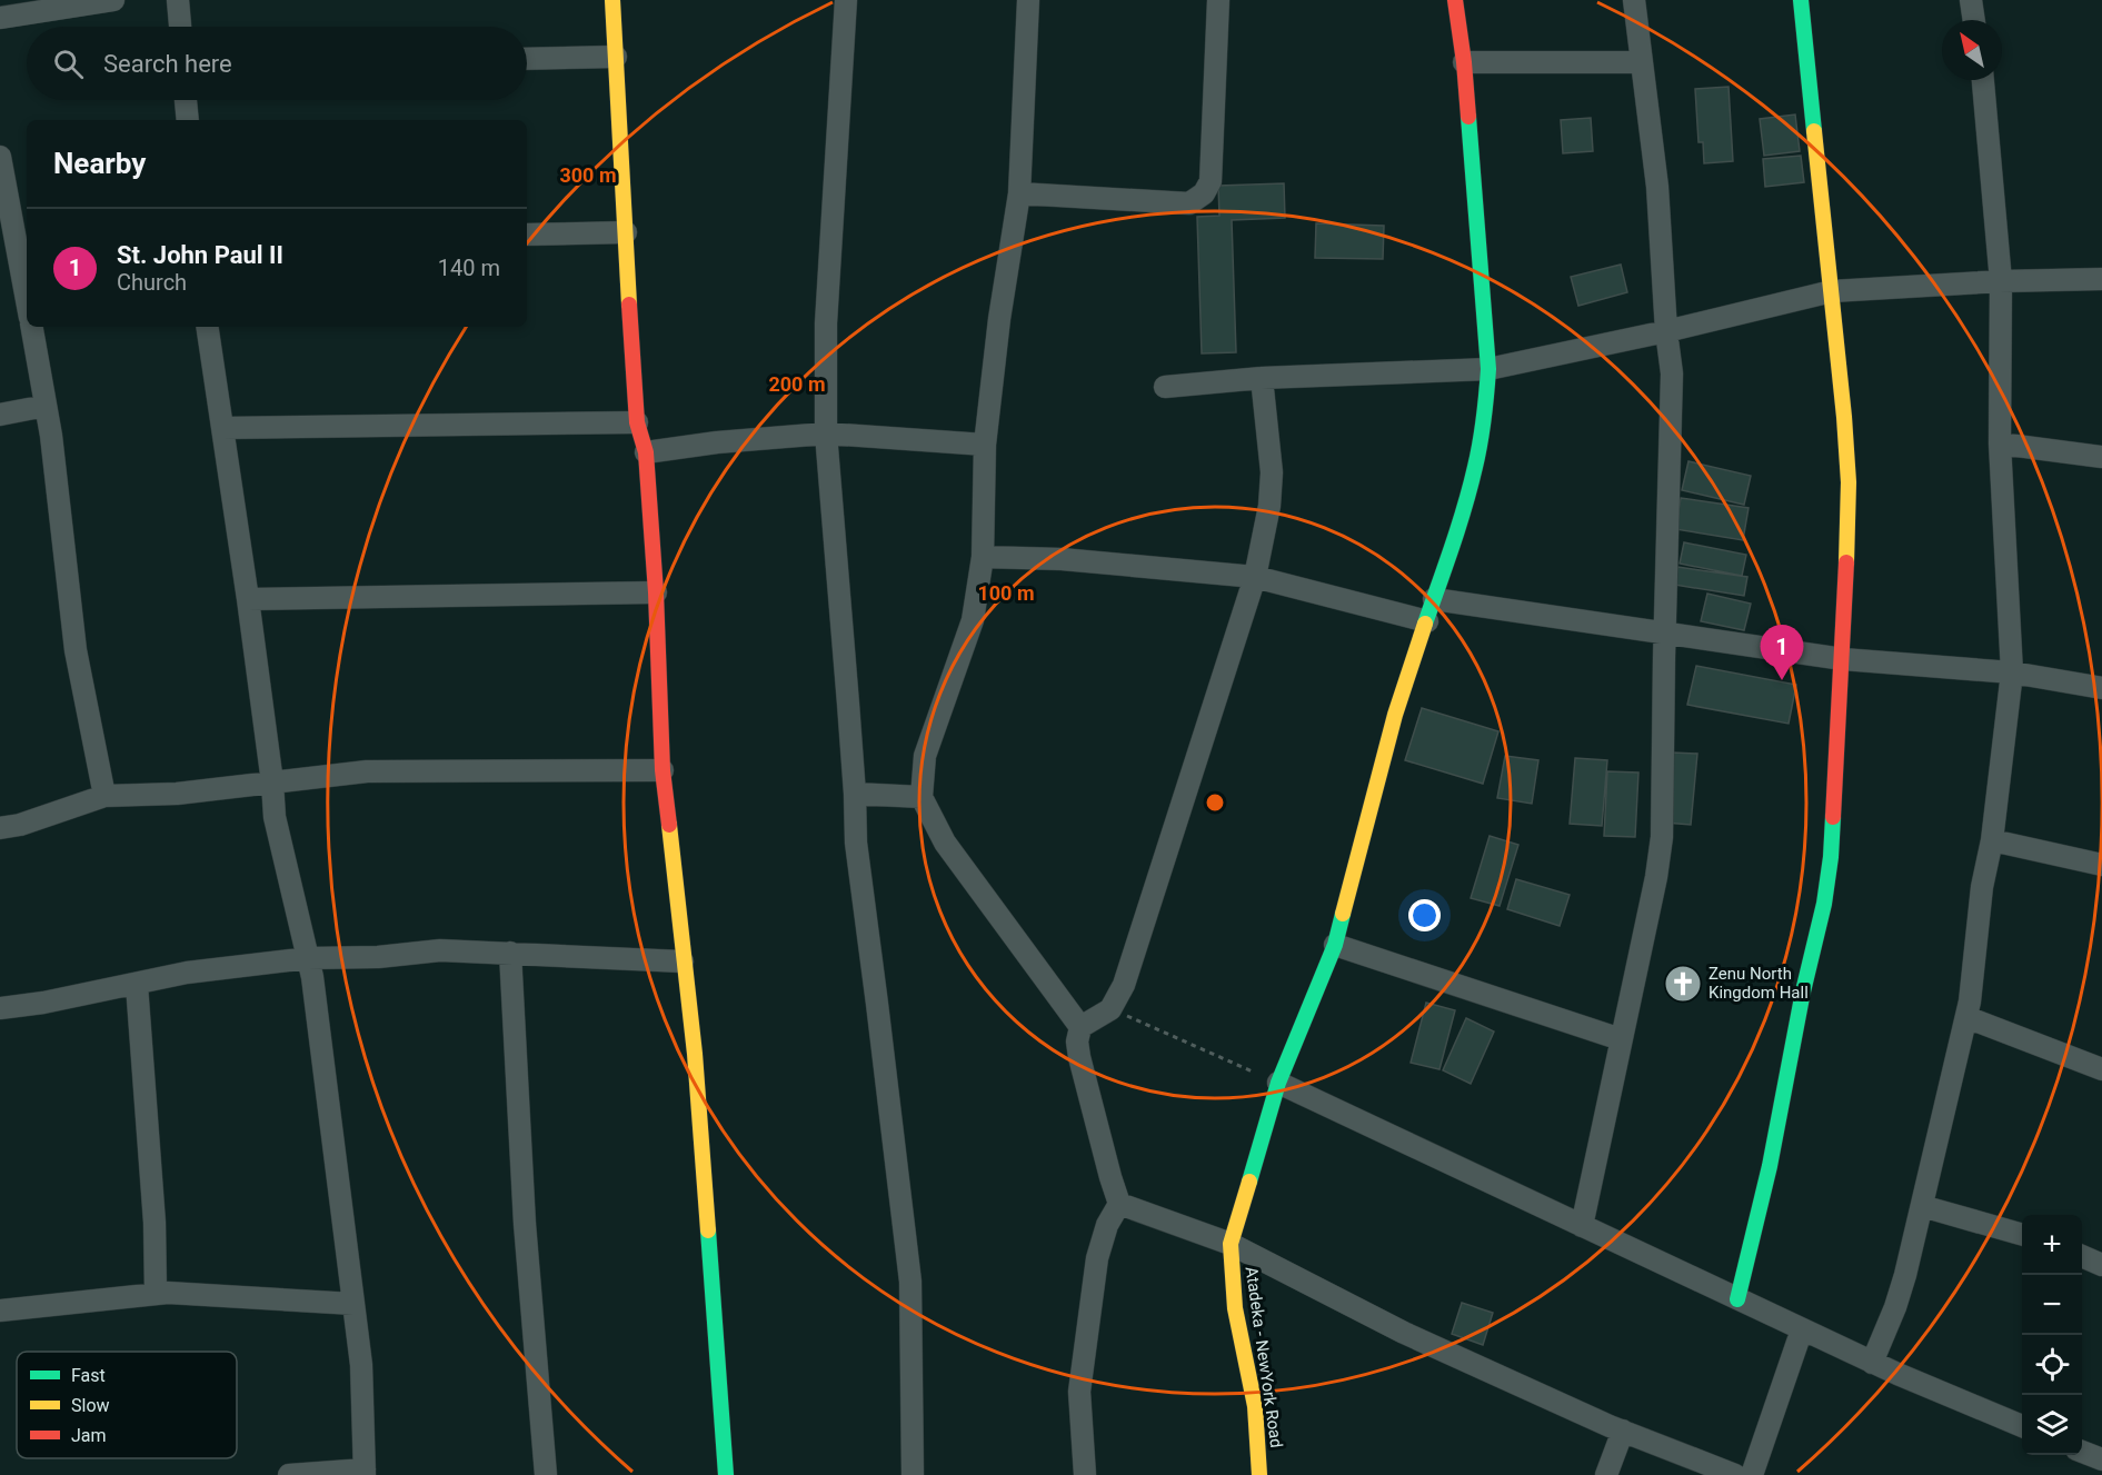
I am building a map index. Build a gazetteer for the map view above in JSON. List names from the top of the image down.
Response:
{
  "streets": {
    "street": ["Atadeka - NewYork Road"]
  },
  "places": {
    "church": ["Zenu North Kingdom Hall"]
  },
  "legend": ["Fast", "Slow", "Jam"],
  "north": "top left",
  "page": {
    "search": "Search here",
    "heading": "Nearby",
    "list": [
      {
        "mark": "1",
        "name": "St. John Paul II",
        "note": "Church",
        "value": "140 m"
      }
    ],
    "pins": "1",
    "map_buttons": ["+", "−"]
  },
  "rings": ["300 m", "200 m", "100 m"]
}
